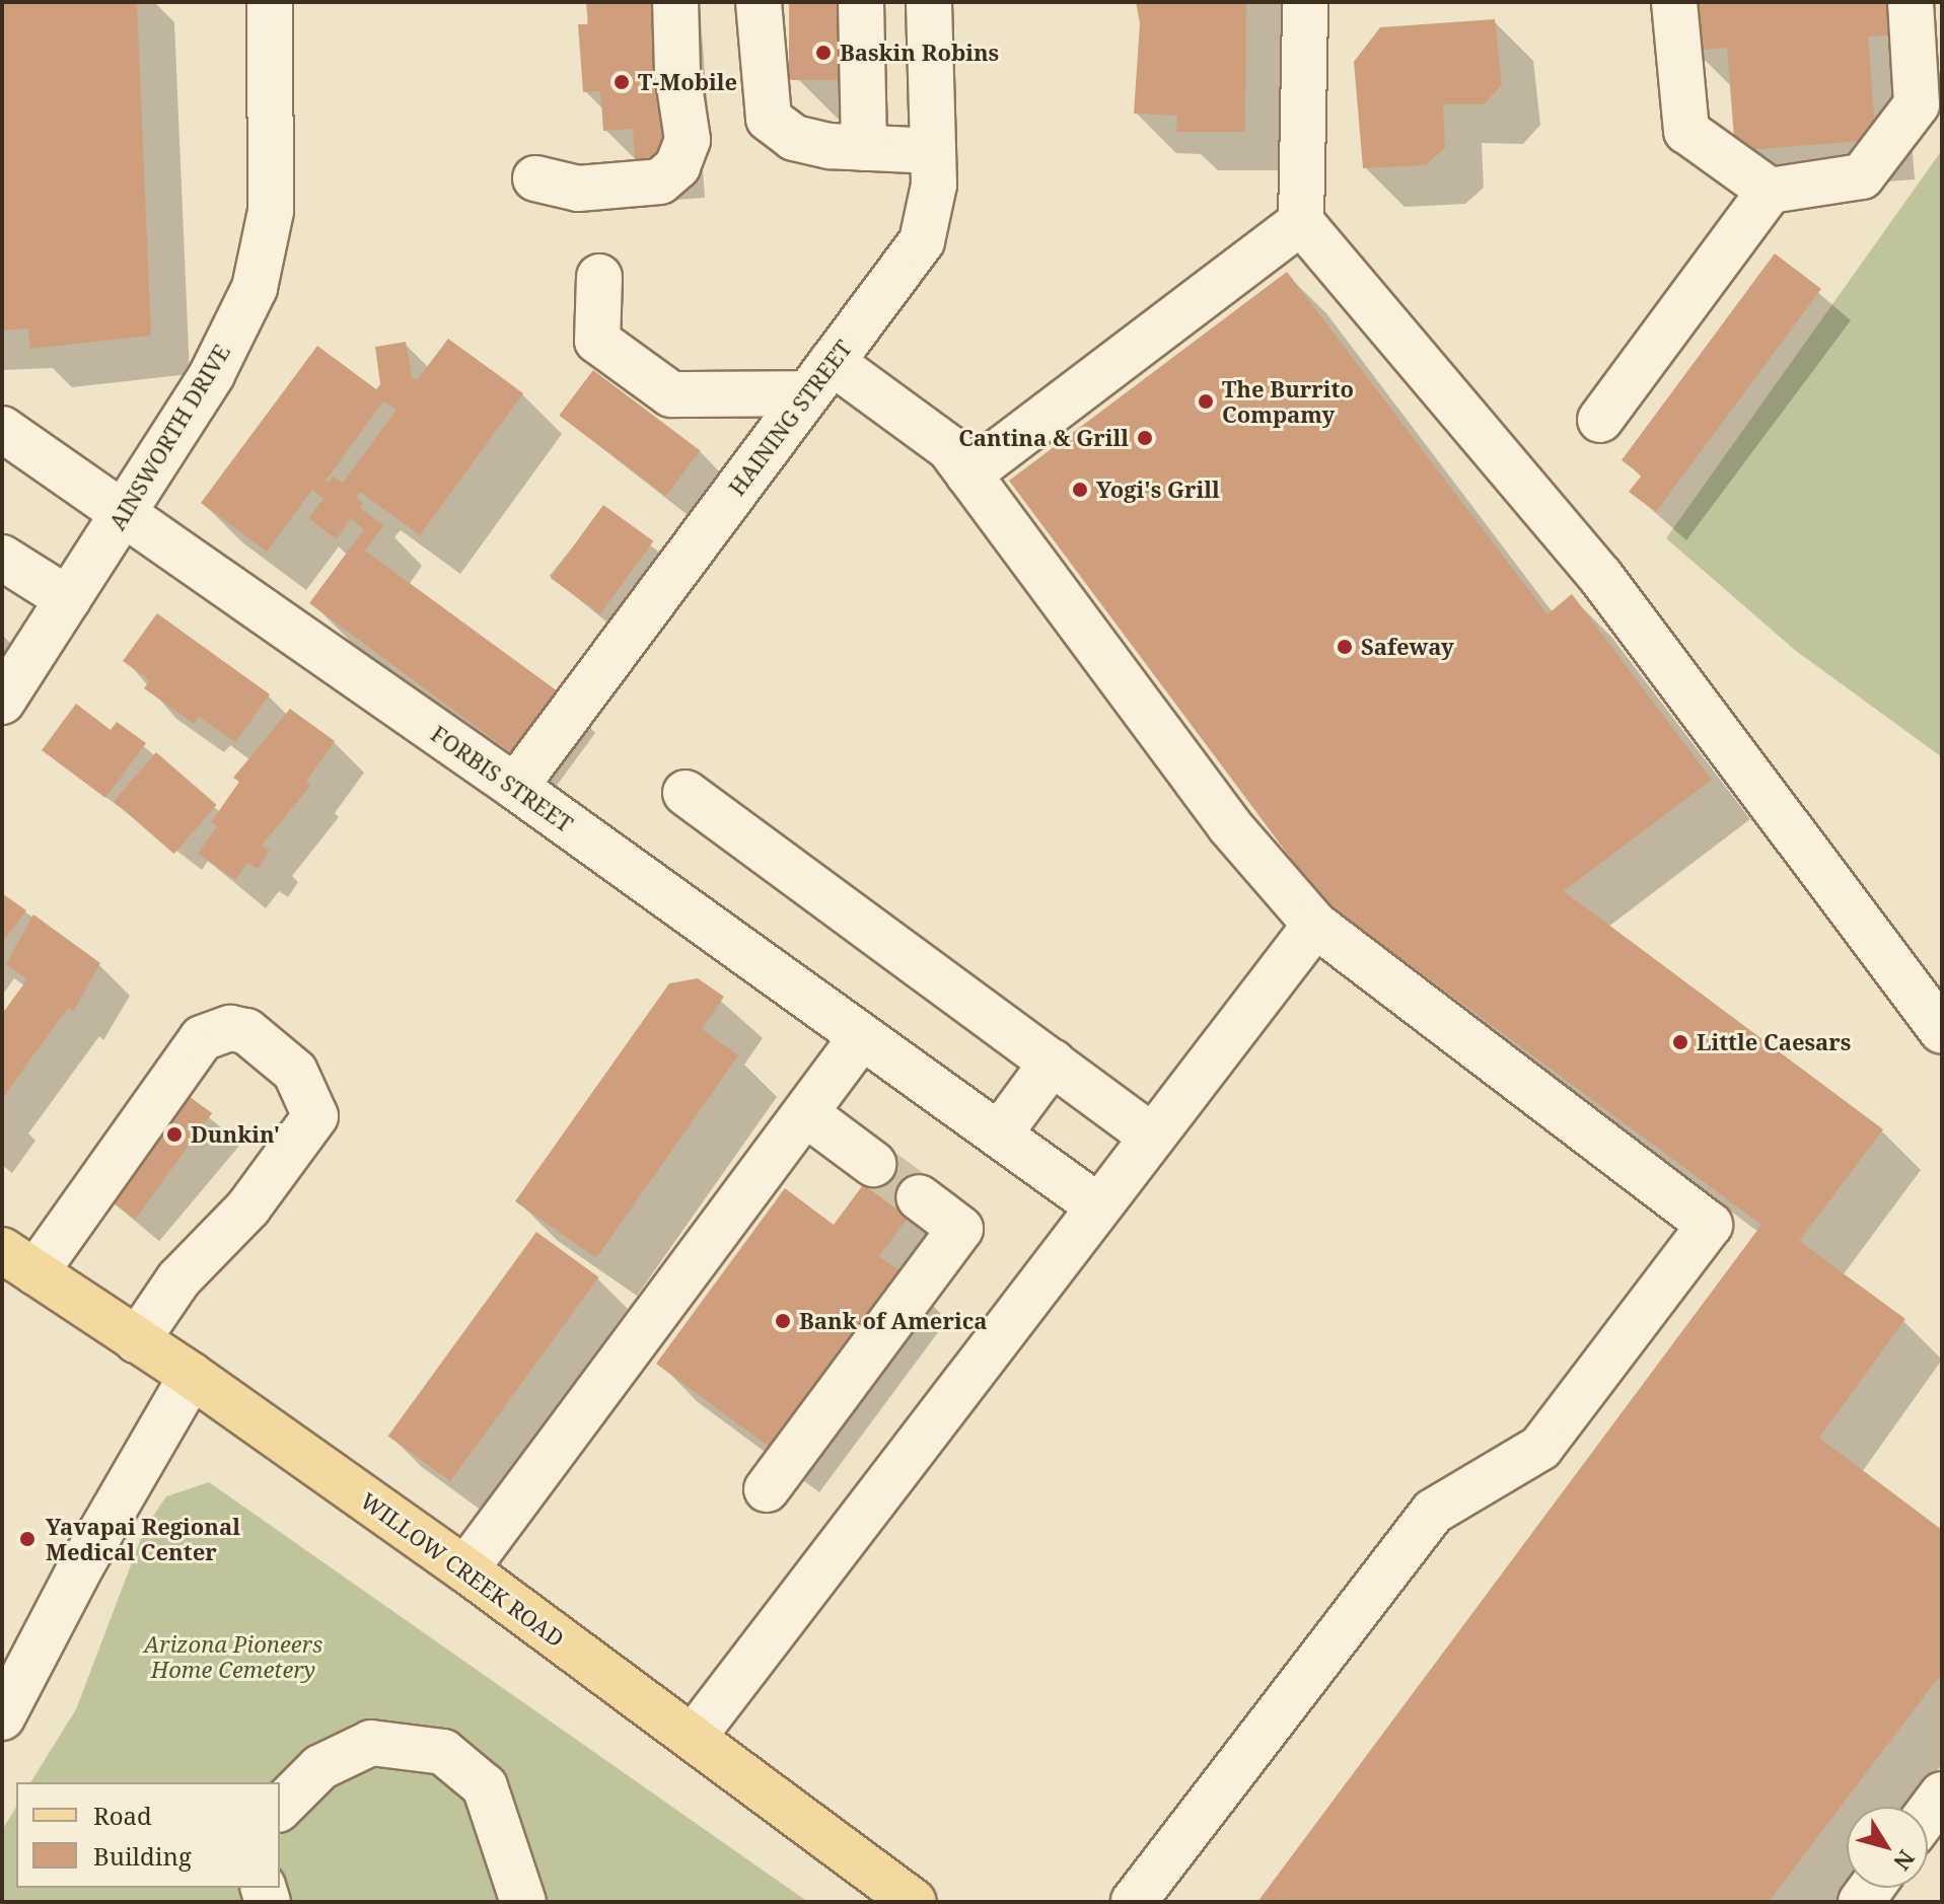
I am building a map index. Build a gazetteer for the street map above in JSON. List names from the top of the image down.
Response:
{
  "streets": {
    "main road": ["WILLOW CREEK ROAD"],
    "street": ["HAINING STREET", "AINSWORTH DRIVE", "FORBIS STREET"]
  },
  "crossings": [
    ["HAINING STREET", "FORBIS STREET"],
    ["AINSWORTH DRIVE", "FORBIS STREET"]
  ],
  "parks": ["Arizona Pioneers Home Cemetery"],
  "places": [
    "Baskin Robins",
    "T-Mobile",
    "The Burrito Compamy",
    "Cantina & Grill",
    "Yogi's Grill",
    "Safeway",
    "Little Caesars",
    "Dunkin'",
    "Bank of America",
    "Yavapai Regional Medical Center"
  ],
  "legend": ["Road", "Building"],
  "north": "bottom right"
}
